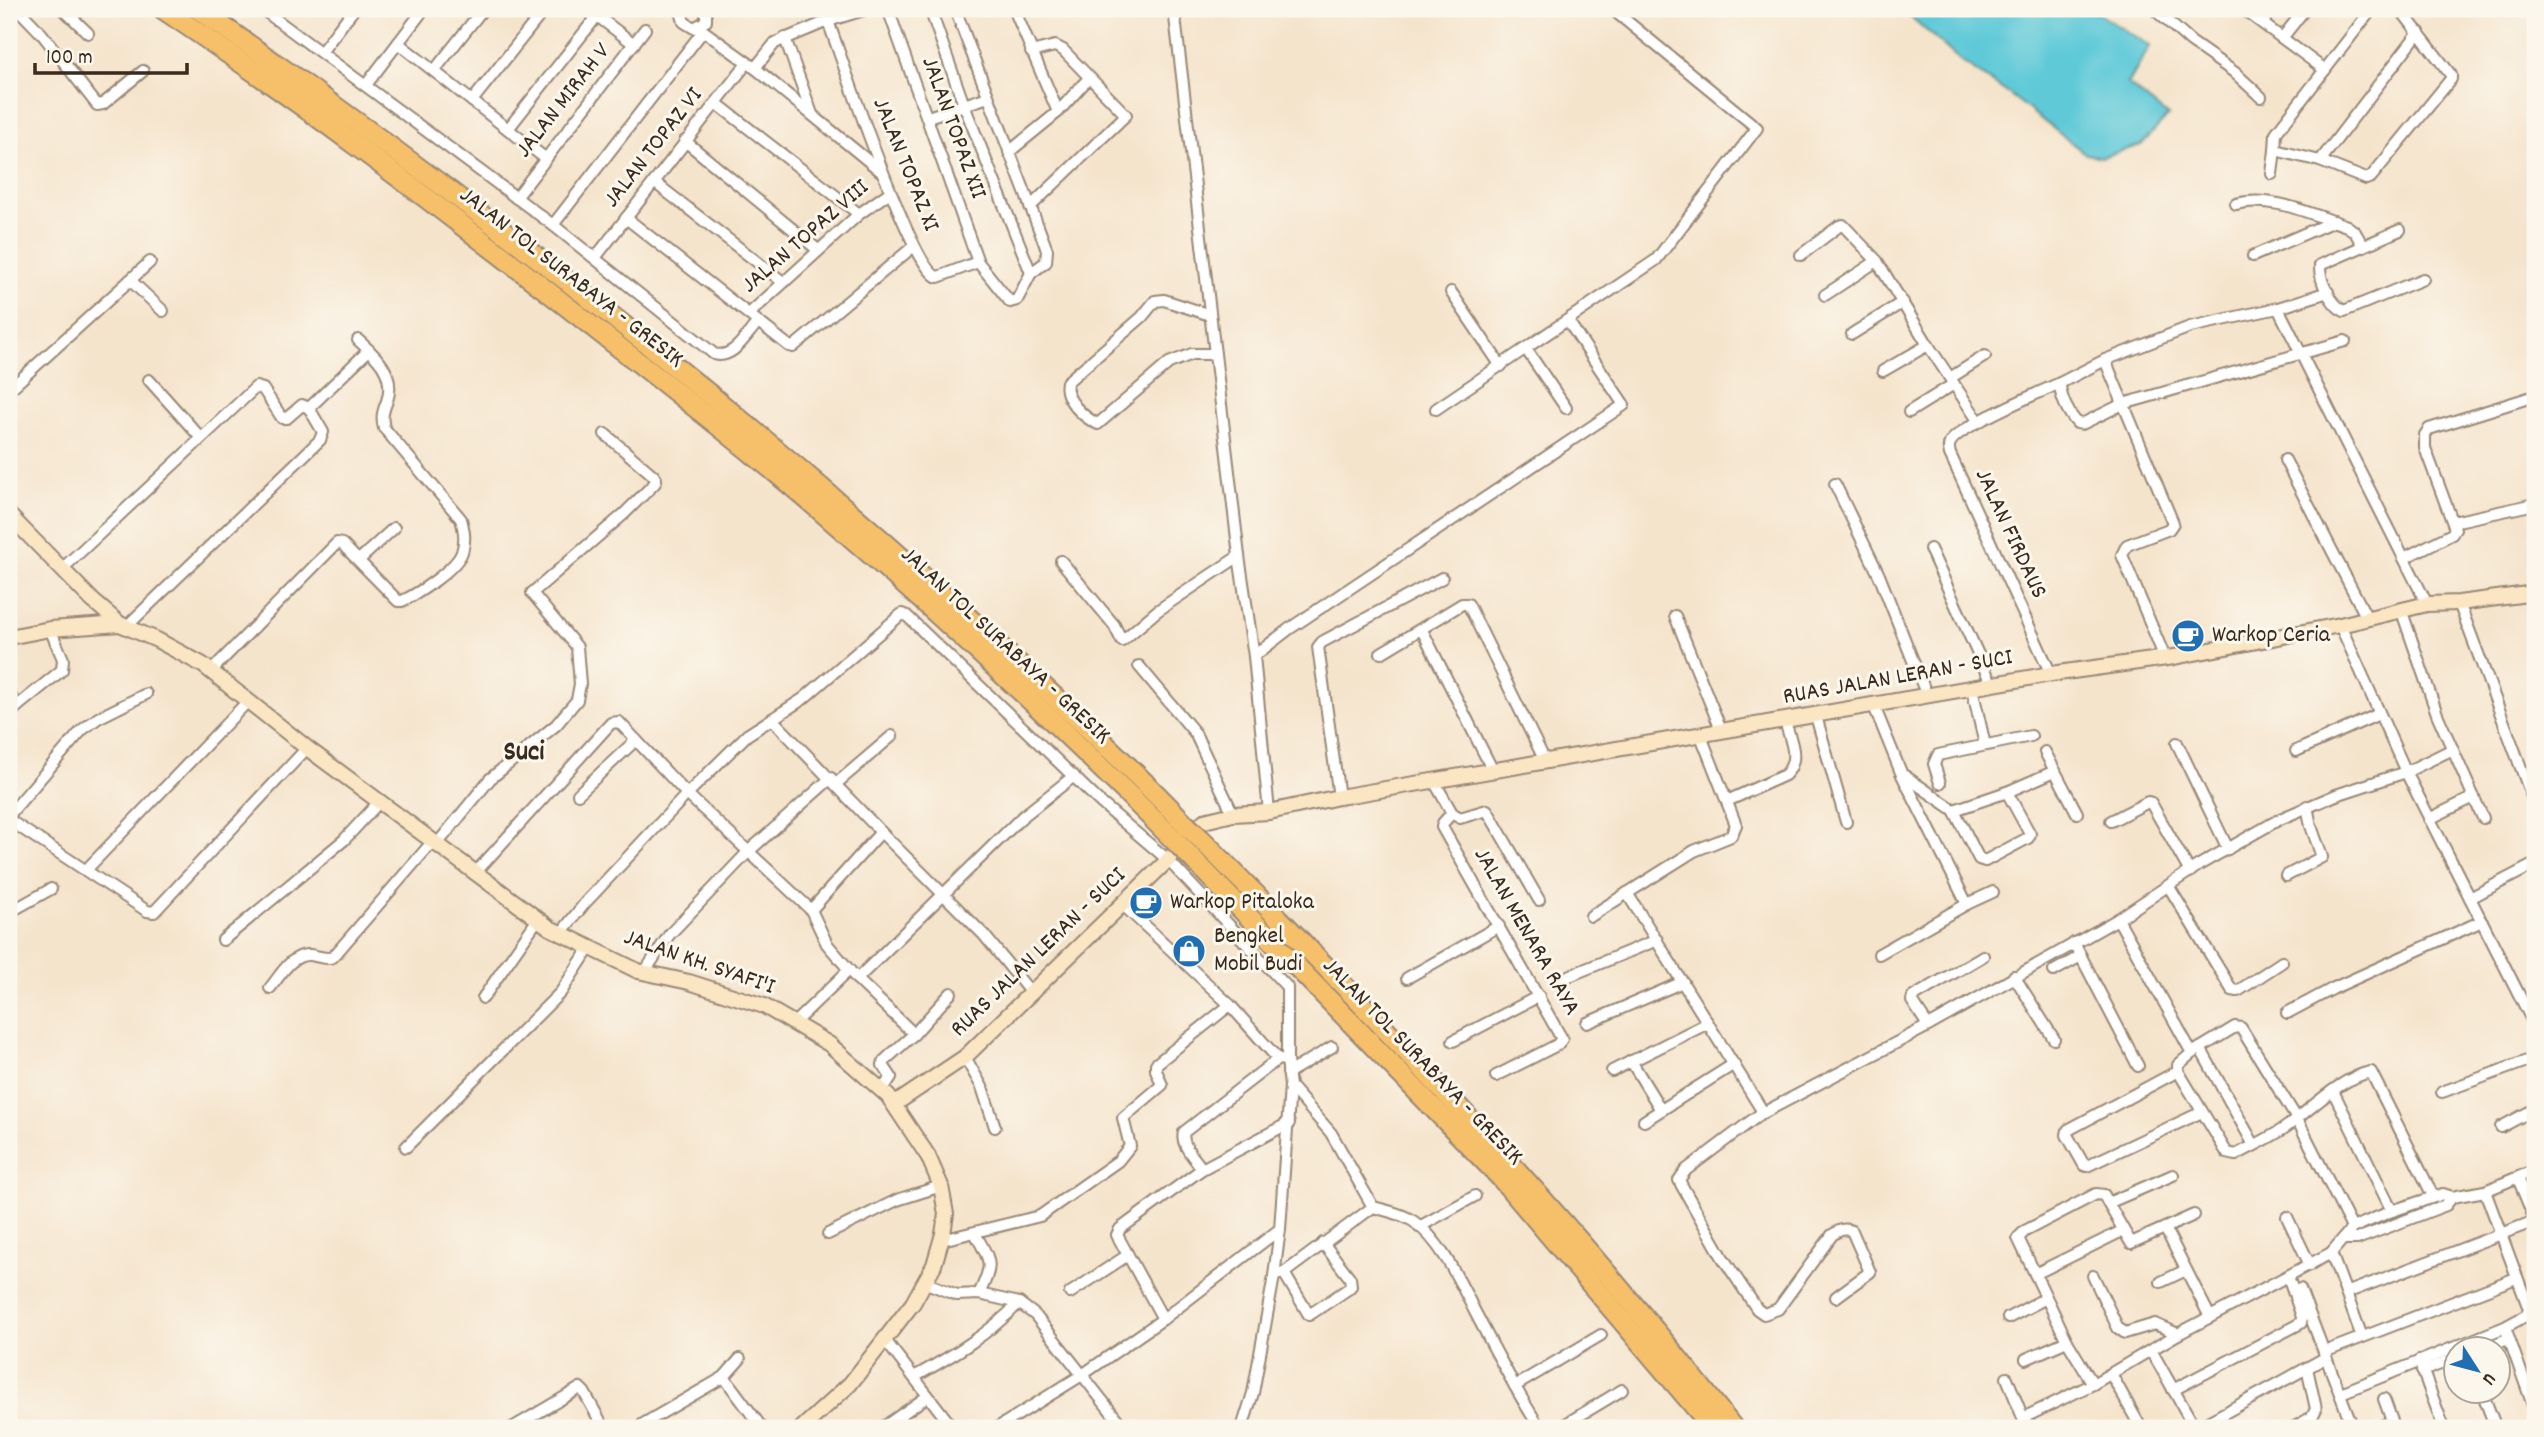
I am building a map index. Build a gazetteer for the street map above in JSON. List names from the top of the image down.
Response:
{
  "streets": {
    "highway": ["JALAN TOL SURABAYA - GRESIK"],
    "main road": ["RUAS JALAN LERAN - SUCI", "JALAN KH. SYAFI'I"],
    "street": [
      "JALAN MIRAH V",
      "JALAN TOPAZ XII",
      "JALAN TOPAZ VI",
      "JALAN TOPAZ XI",
      "JALAN TOPAZ VIII",
      "JALAN FIRDAUS",
      "JALAN MENARA RAYA"
    ]
  },
  "crossings": [
    ["JALAN MIRAH V", "JALAN TOPAZ VIII"],
    ["JALAN TOPAZ XII", "JALAN TOPAZ XI"],
    ["JALAN TOPAZ VI", "JALAN TOPAZ VIII"],
    ["JALAN TOPAZ XI", "JALAN TOPAZ VIII"],
    ["JALAN TOL SURABAYA - GRESIK", "RUAS JALAN LERAN - SUCI"],
    ["JALAN FIRDAUS", "RUAS JALAN LERAN - SUCI"],
    ["RUAS JALAN LERAN - SUCI", "JALAN KH. SYAFI'I"]
  ],
  "districts": ["Suci"],
  "places": {
    "cafe": ["Warkop Ceria", "Warkop Pitaloka"],
    "shop": ["Bengkel Mobil Budi"]
  },
  "scale_bar": "100 m",
  "north": "bottom right"
}
